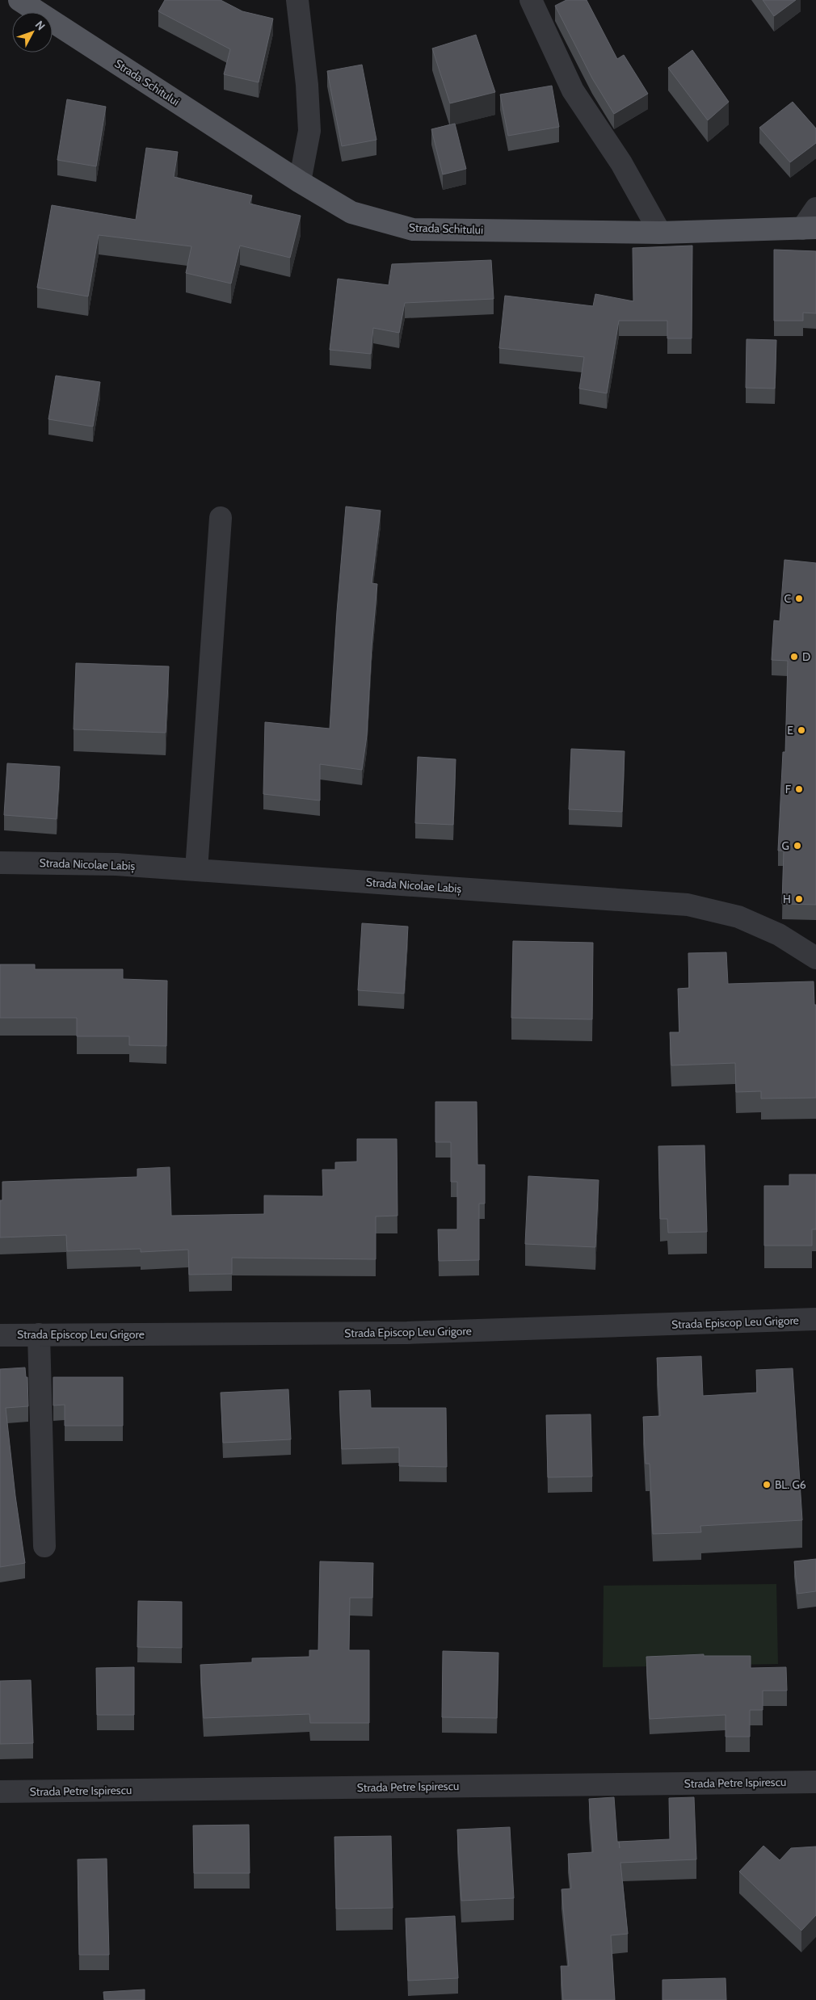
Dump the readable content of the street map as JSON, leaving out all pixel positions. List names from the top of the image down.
{
  "streets": {
    "main road": ["Strada Schitului"],
    "street": ["Strada Nicolae Labiș", "Strada Episcop Leu Grigore", "Strada Petre Ispirescu"]
  },
  "places": [
    "C",
    "D",
    "E",
    "F",
    "G",
    "H",
    "BL. G6"
  ],
  "north": "top right"
}
